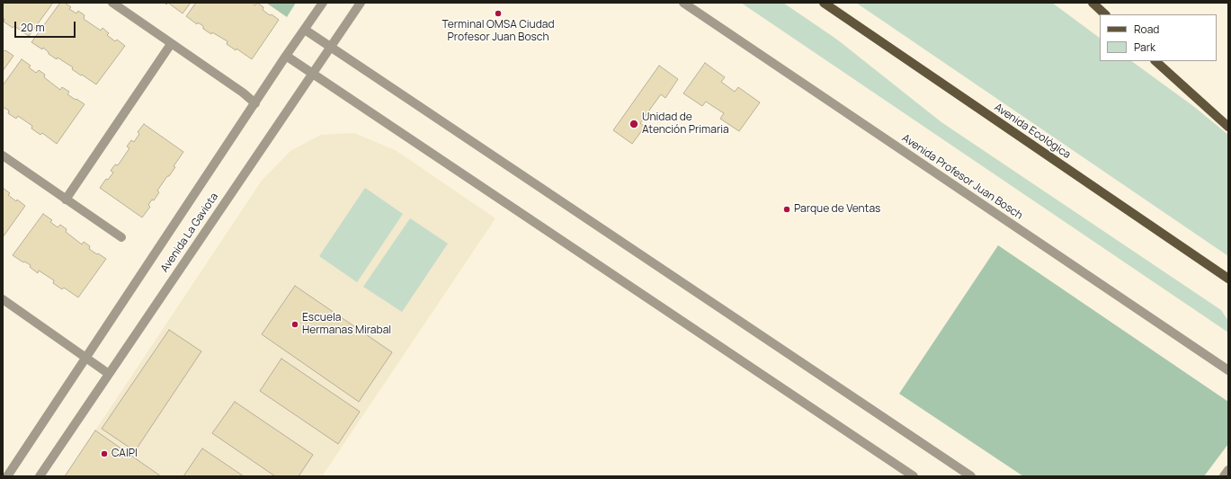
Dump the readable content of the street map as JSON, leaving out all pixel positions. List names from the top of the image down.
{
  "streets": {
    "main road": ["Avenida Ecológica"],
    "street": ["Avenida Profesor Juan Bosch", "Avenida La Gaviota"]
  },
  "places": [
    "Terminal OMSA Ciudad Profesor Juan Bosch",
    "Unidad de Atención Primaria",
    "Parque de Ventas",
    "Escuela Hermanas Mirabal",
    "CAIPI"
  ],
  "legend": ["Road", "Park"],
  "scale_bar": "20 m"
}
